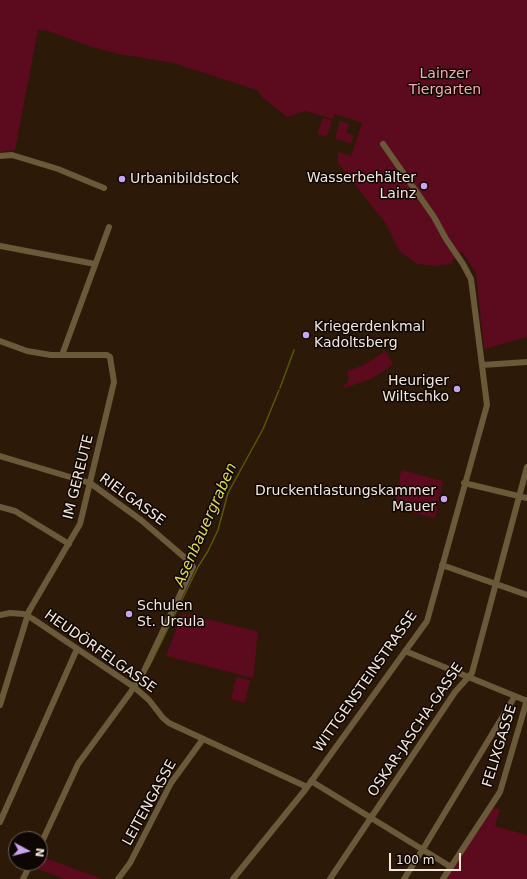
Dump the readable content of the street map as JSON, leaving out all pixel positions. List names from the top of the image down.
{
  "streets": {
    "street": [
      "IM GEREUTE",
      "RIELGASSE",
      "HEUDÖRFELGASSE",
      "WITTGENSTEINSTRASSE",
      "OSKAR-JASCHA-GASSE",
      "FELIXGASSE",
      "LEITENGASSE"
    ]
  },
  "crossings": [
    ["IM GEREUTE", "RIELGASSE"],
    ["IM GEREUTE", "HEUDÖRFELGASSE"],
    ["RIELGASSE", "HEUDÖRFELGASSE"],
    ["HEUDÖRFELGASSE", "WITTGENSTEINSTRASSE"],
    ["HEUDÖRFELGASSE", "OSKAR-JASCHA-GASSE"],
    ["HEUDÖRFELGASSE", "FELIXGASSE"],
    ["HEUDÖRFELGASSE", "LEITENGASSE"]
  ],
  "water": ["Asenbauergraben"],
  "parks": ["Lainzer Tiergarten"],
  "places": [
    "Urbanibildstock",
    "Wasserbehälter Lainz",
    "Kriegerdenkmal Kadoltsberg",
    "Heuriger Wiltschko",
    "Druckentlastungskammer Mauer",
    "Schulen St. Ursula"
  ],
  "scale_bar": "100 m",
  "north": "right"
}
